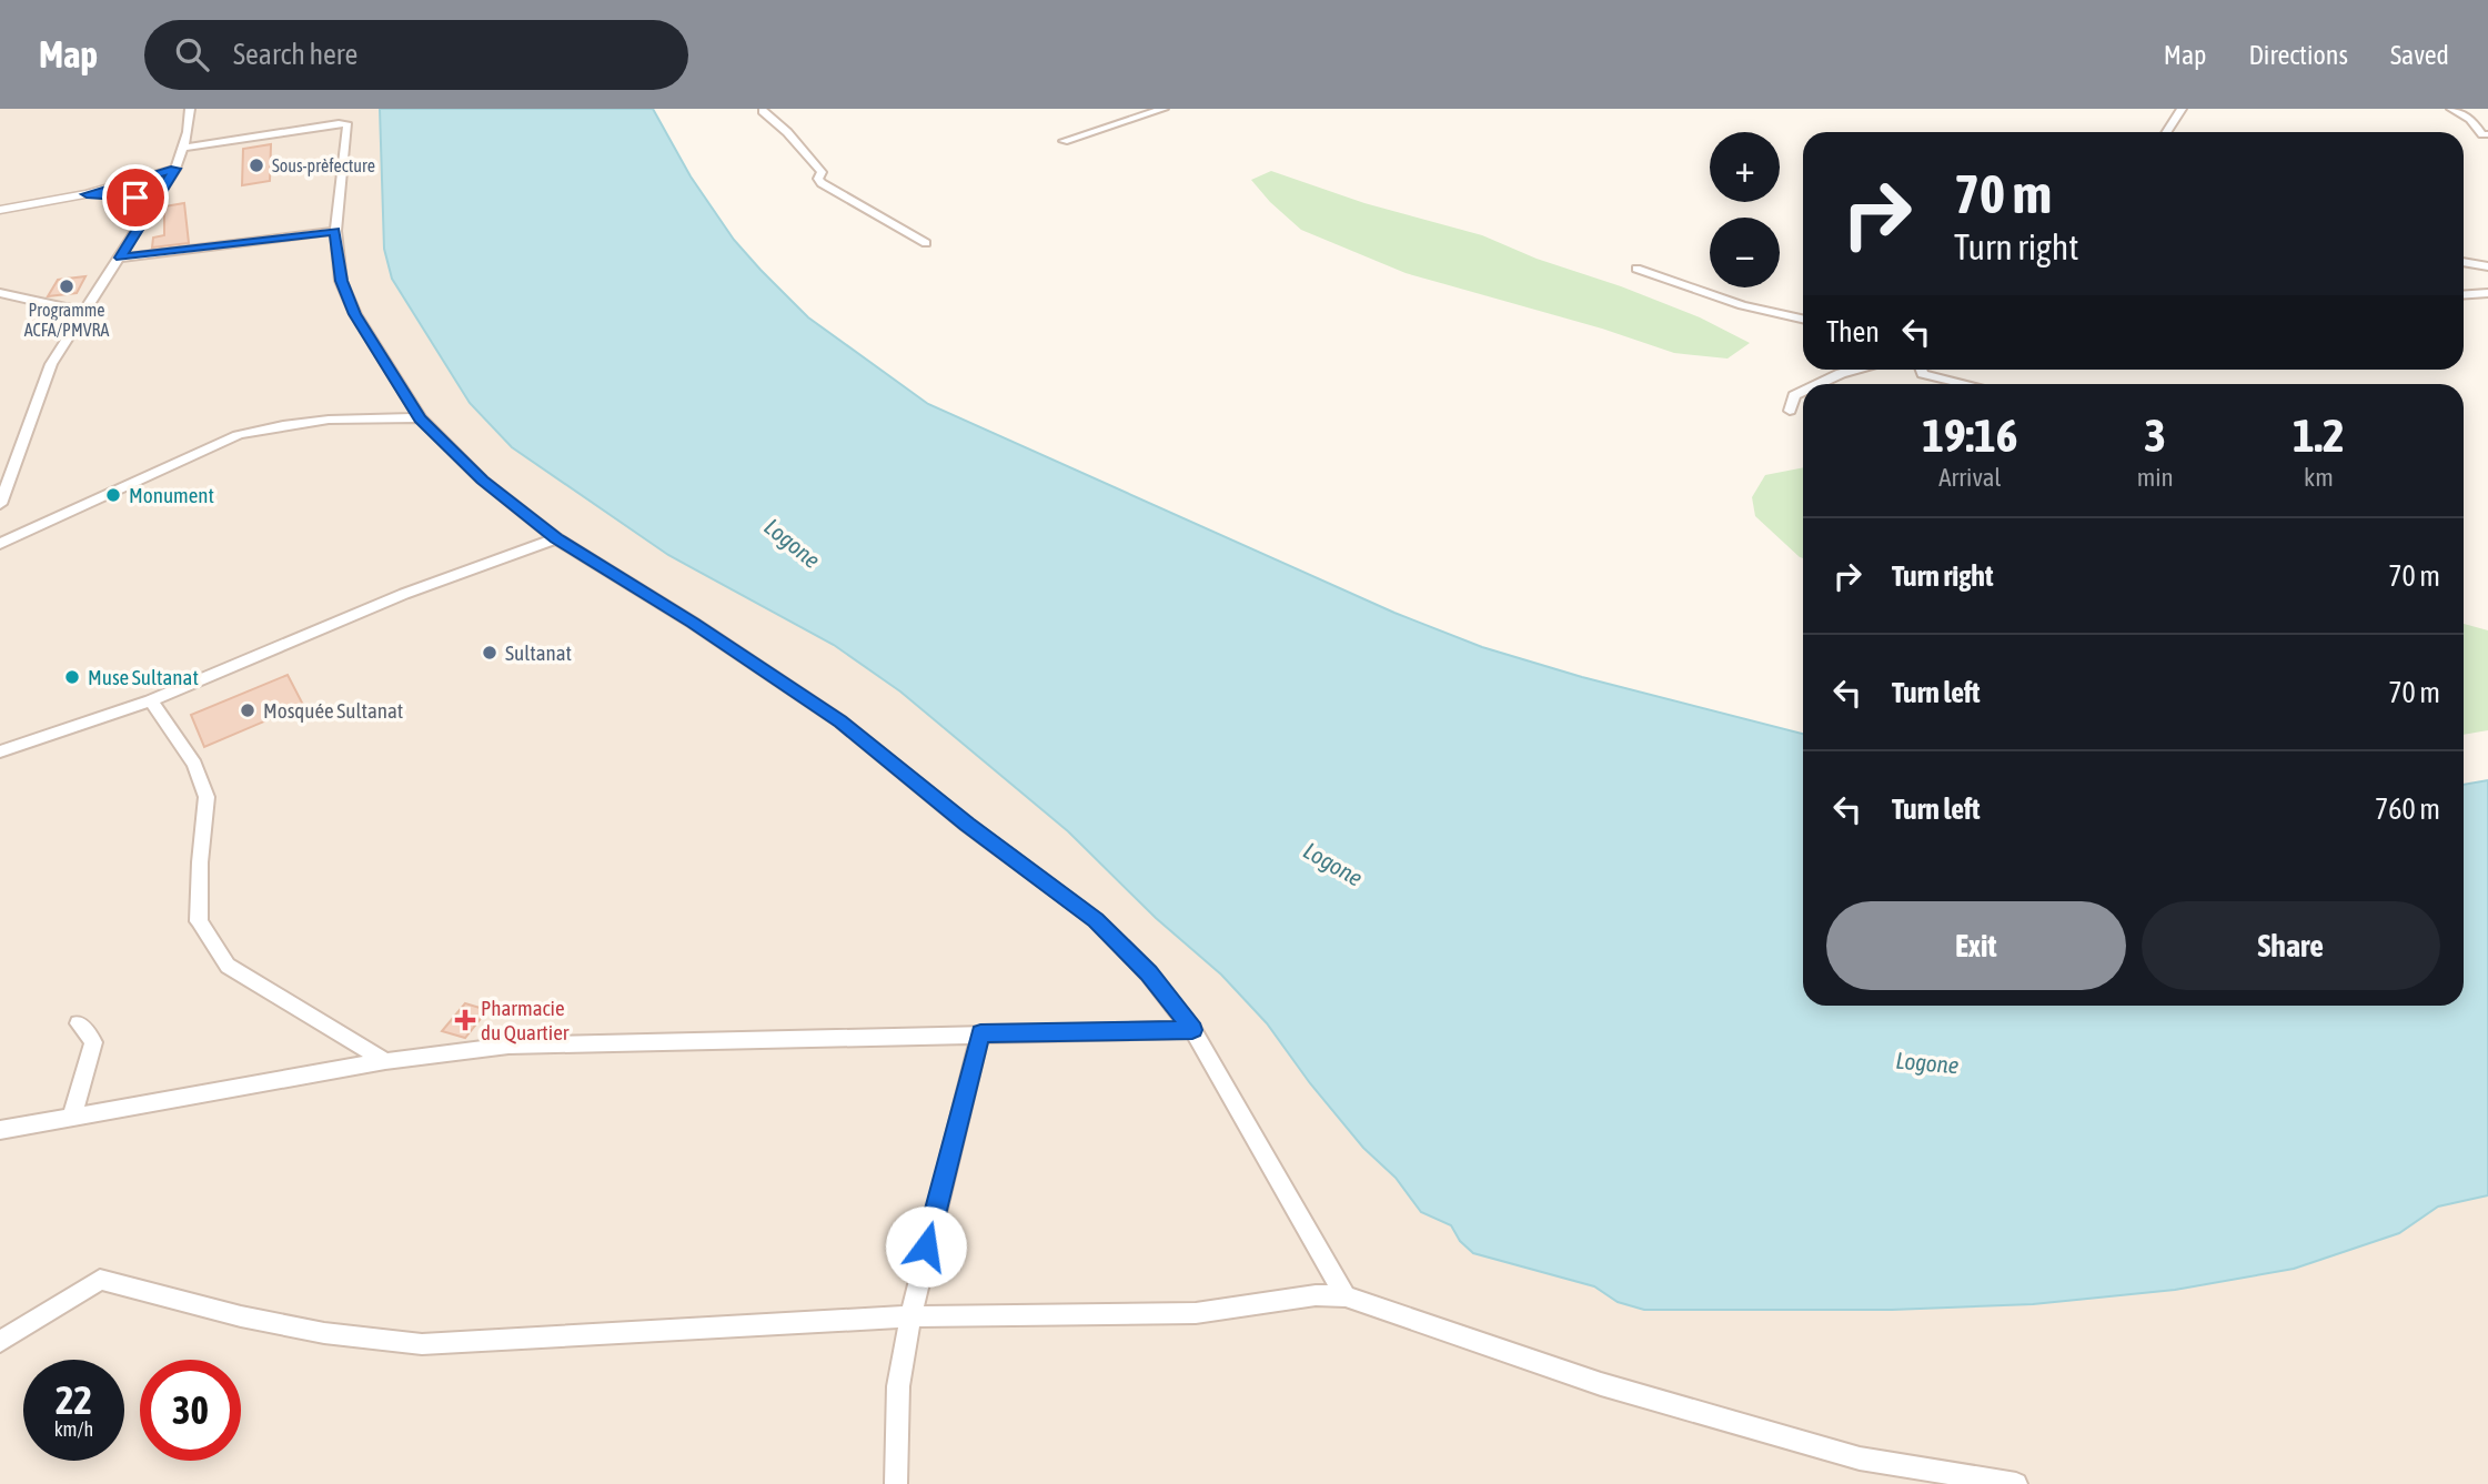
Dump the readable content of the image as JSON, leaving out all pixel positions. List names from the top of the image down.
{
  "water": ["Logone"],
  "places": {
    "other": [
      "Sous-prèfecture",
      "Programme ACFA/PMVRA",
      "Monument",
      "Sultanat",
      "Muse Sultanat",
      "Mosquée Sultanat"
    ],
    "health": ["Pharmacie du Quartier"]
  },
  "page": {
    "header": "Map",
    "search": "Search here",
    "nav": ["Map", "Directions", "Saved"],
    "map_buttons": ["+", "−"],
    "turn": ["70 m", "Turn right"],
    "then": "Then",
    "eta": [
      "19:16",
      "Arrival",
      "3",
      "min",
      "1.2",
      "km"
    ],
    "list": [
      {
        "name": "Turn right",
        "value": "70 m"
      },
      {
        "name": "Turn left",
        "value": "70 m"
      },
      {
        "name": "Turn left",
        "value": "760 m"
      }
    ],
    "buttons": ["Exit", "Share"],
    "speed": "22 km/h",
    "limit": "30"
  }
}
